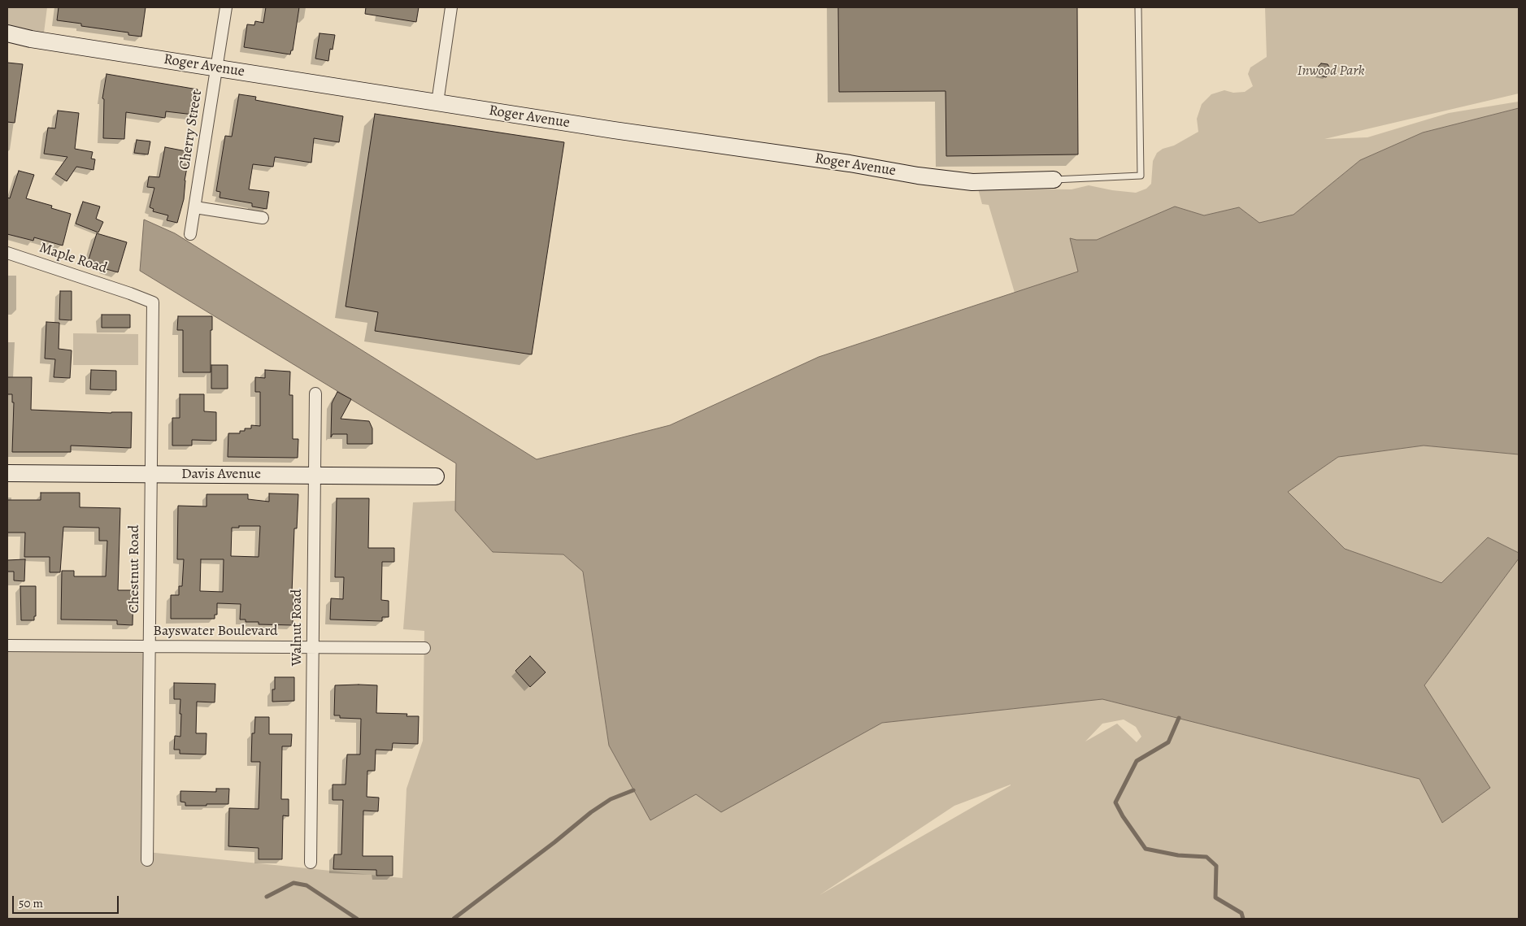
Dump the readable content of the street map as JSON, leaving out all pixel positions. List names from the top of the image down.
{
  "streets": {
    "street": [
      "Roger Avenue",
      "Cherry Street",
      "Maple Road",
      "Davis Avenue",
      "Chestnut Road",
      "Walnut Road",
      "Bayswater Boulevard"
    ]
  },
  "crossings": [
    ["Roger Avenue", "Cherry Street"],
    ["Maple Road", "Chestnut Road"],
    ["Davis Avenue", "Chestnut Road"],
    ["Davis Avenue", "Walnut Road"],
    ["Chestnut Road", "Bayswater Boulevard"],
    ["Walnut Road", "Bayswater Boulevard"]
  ],
  "parks": ["Inwood Park"],
  "scale_bar": "50 m"
}
